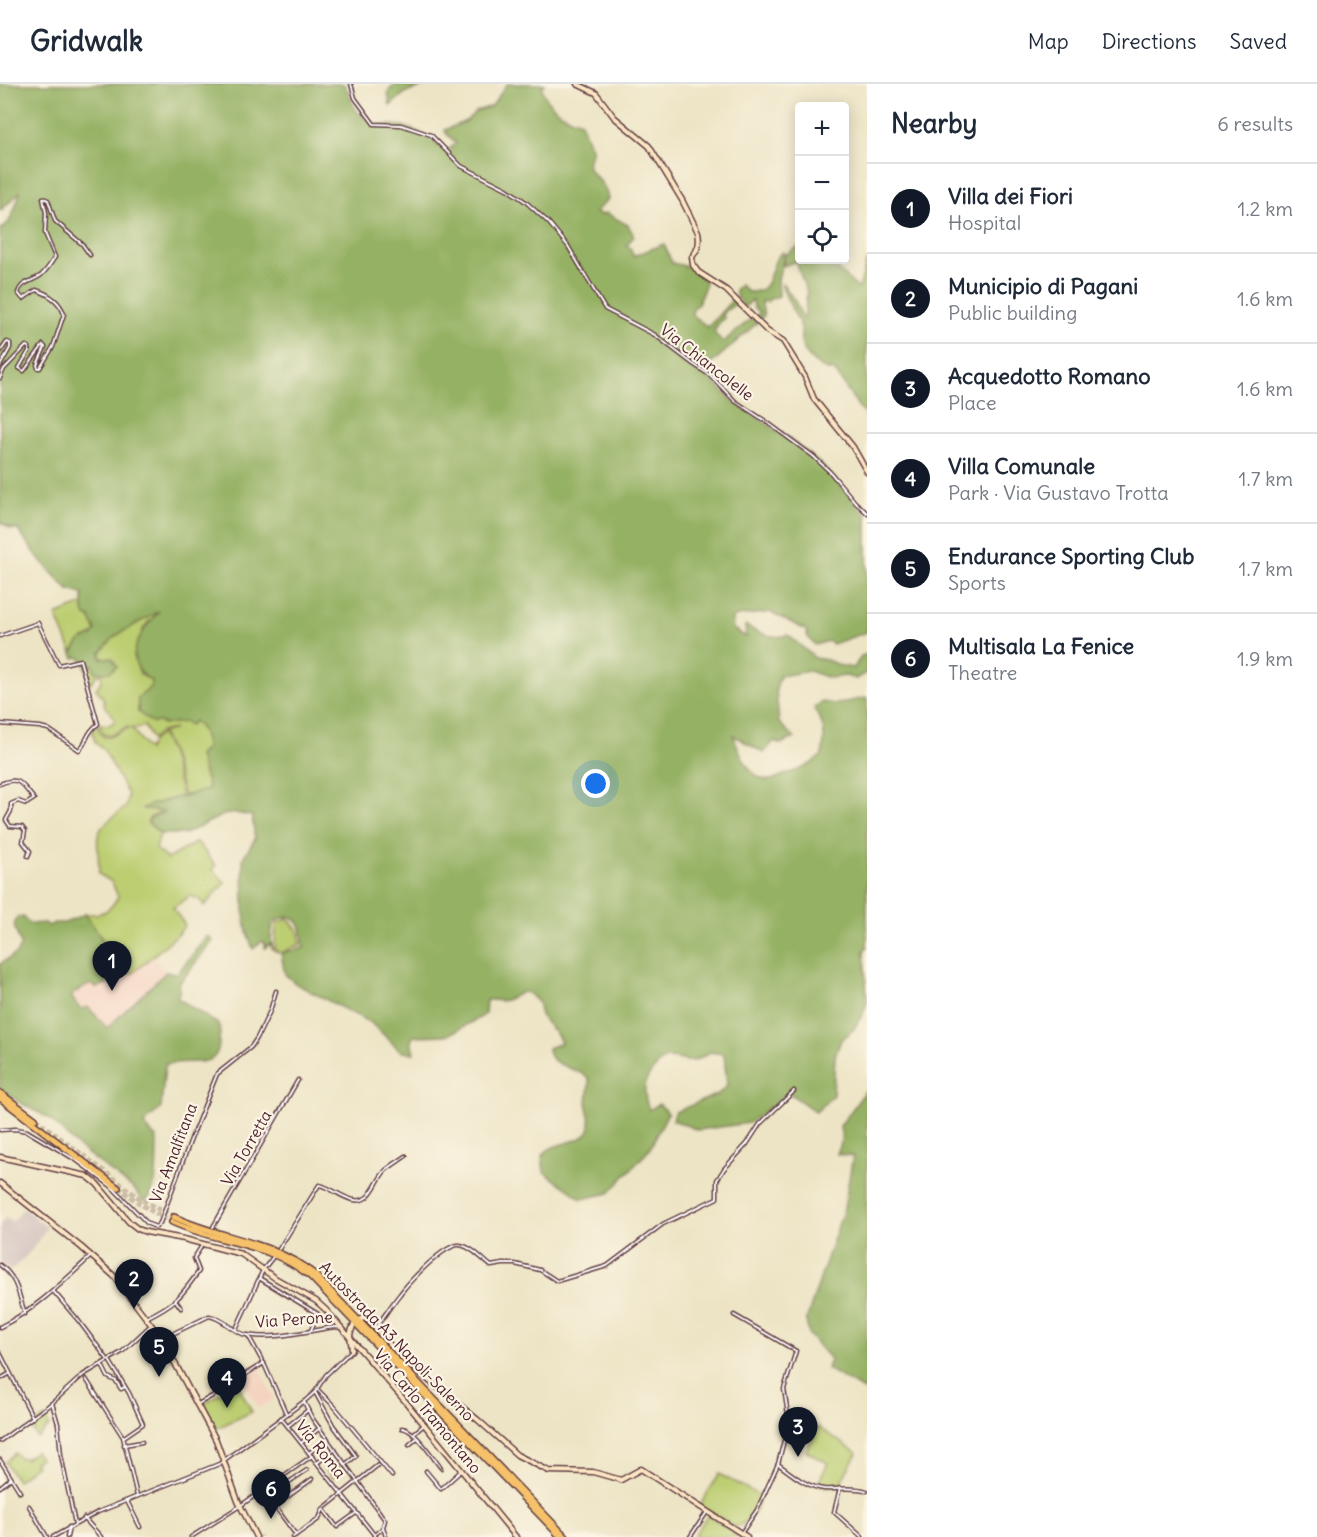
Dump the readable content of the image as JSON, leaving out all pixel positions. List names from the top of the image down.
{
  "streets": {
    "highway": ["Autostrada A3 Napoli-Salerno"],
    "street": [
      "Via Chiancolelle",
      "Via Torretta",
      "Via Amalfitana",
      "Via Perone",
      "Via Carlo Tramontano",
      "Via Roma"
    ]
  },
  "crossings": [
    ["Via Perone", "Via Carlo Tramontano"]
  ],
  "page": {
    "header": "Gridwalk",
    "nav": ["Map", "Directions", "Saved"],
    "heading": ["Nearby", "6 results"],
    "map_buttons": ["+", "−"],
    "list": [
      {
        "mark": "1",
        "name": "Villa dei Fiori",
        "note": "Hospital",
        "value": "1.2 km"
      },
      {
        "mark": "2",
        "name": "Municipio di Pagani",
        "note": "Public building",
        "value": "1.6 km"
      },
      {
        "mark": "3",
        "name": "Acquedotto Romano",
        "note": "Place",
        "value": "1.6 km"
      },
      {
        "mark": "4",
        "name": "Villa Comunale",
        "note": "Park · Via Gustavo Trotta",
        "value": "1.7 km"
      },
      {
        "mark": "5",
        "name": "Endurance Sporting Club",
        "note": "Sports",
        "value": "1.7 km"
      },
      {
        "mark": "6",
        "name": "Multisala La Fenice",
        "note": "Theatre",
        "value": "1.9 km"
      }
    ],
    "pins": [
      "1",
      "2",
      "5",
      "4",
      "3",
      "6"
    ]
  }
}
